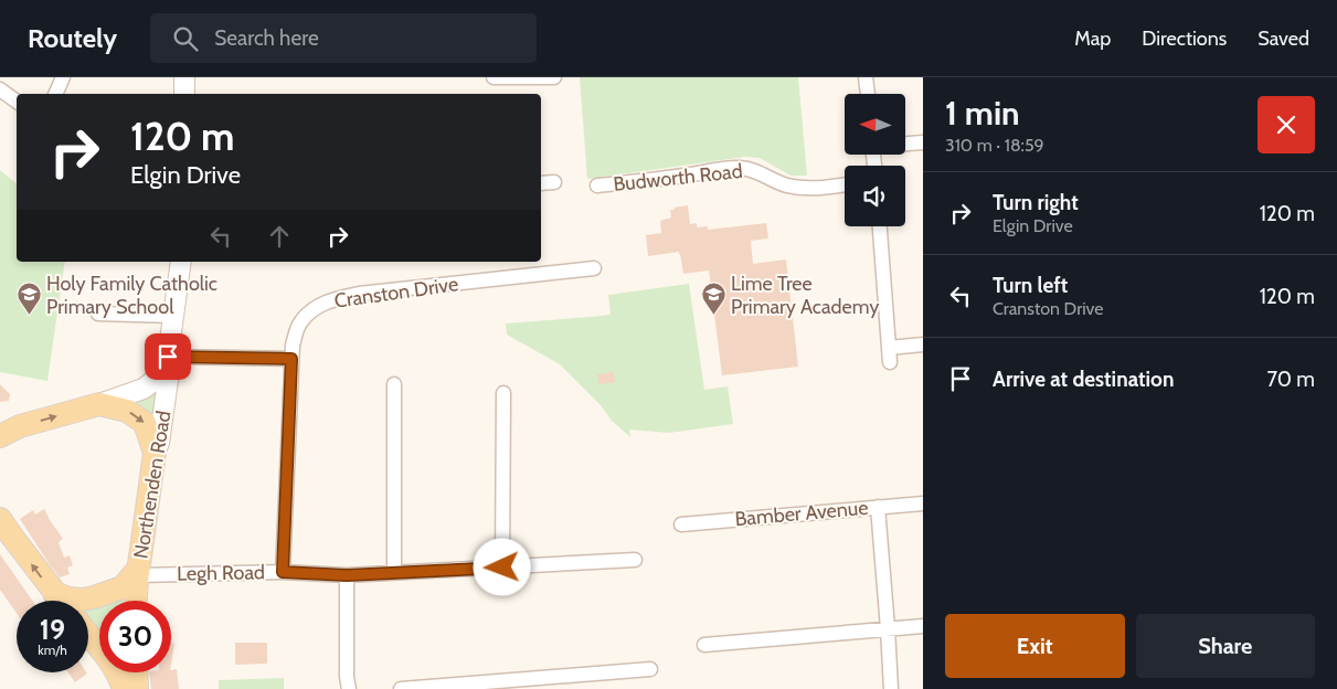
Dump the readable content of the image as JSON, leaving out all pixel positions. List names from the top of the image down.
{
  "streets": {
    "main road": ["Northenden Road"],
    "street": [
      "Budworth Road",
      "Cranston Drive",
      "Bamber Avenue",
      "Legh Road"
    ]
  },
  "crossings": [
    ["Cranston Drive", "Legh Road"],
    ["Northenden Road", "Legh Road"]
  ],
  "places": {
    "school or university": ["Holy Family Catholic Primary School", "Lime Tree Primary Academy"]
  },
  "north": "left",
  "page": {
    "header": "Routely",
    "search": "Search here",
    "nav": ["Map", "Directions", "Saved"],
    "heading": ["1 min", "310 m · 18:59"],
    "turn": ["120 m", "Elgin Drive"],
    "list": [
      {
        "name": "Turn right",
        "note": "Elgin Drive",
        "value": "120 m"
      },
      {
        "name": "Turn left",
        "note": "Cranston Drive",
        "value": "120 m"
      },
      {
        "name": "Arrive at destination",
        "value": "70 m"
      }
    ],
    "speed": "19 km/h",
    "limit": "30",
    "buttons": ["Exit", "Share"]
  }
}
